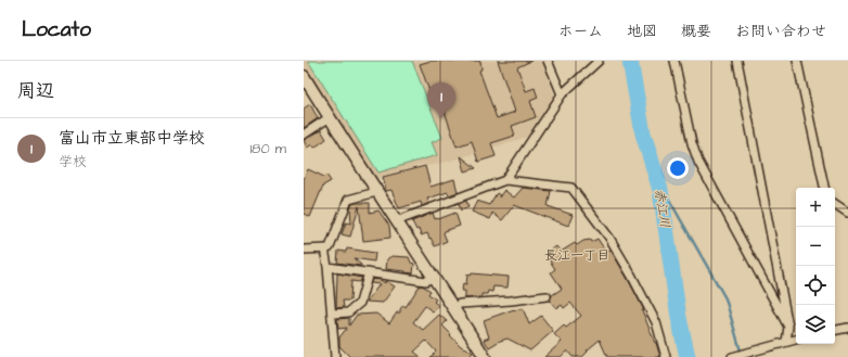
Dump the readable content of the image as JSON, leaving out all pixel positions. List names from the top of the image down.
{
  "districts": ["長江一丁目"],
  "water": ["赤江川"],
  "page": {
    "header": "Locato",
    "nav": [
      "ホーム",
      "地図",
      "概要",
      "お問い合わせ"
    ],
    "heading": "周辺",
    "pins": "1",
    "list": [
      {
        "mark": "1",
        "name": "富山市立東部中学校",
        "note": "学校",
        "value": "180 m"
      }
    ],
    "map_buttons": ["+", "−"]
  }
}
